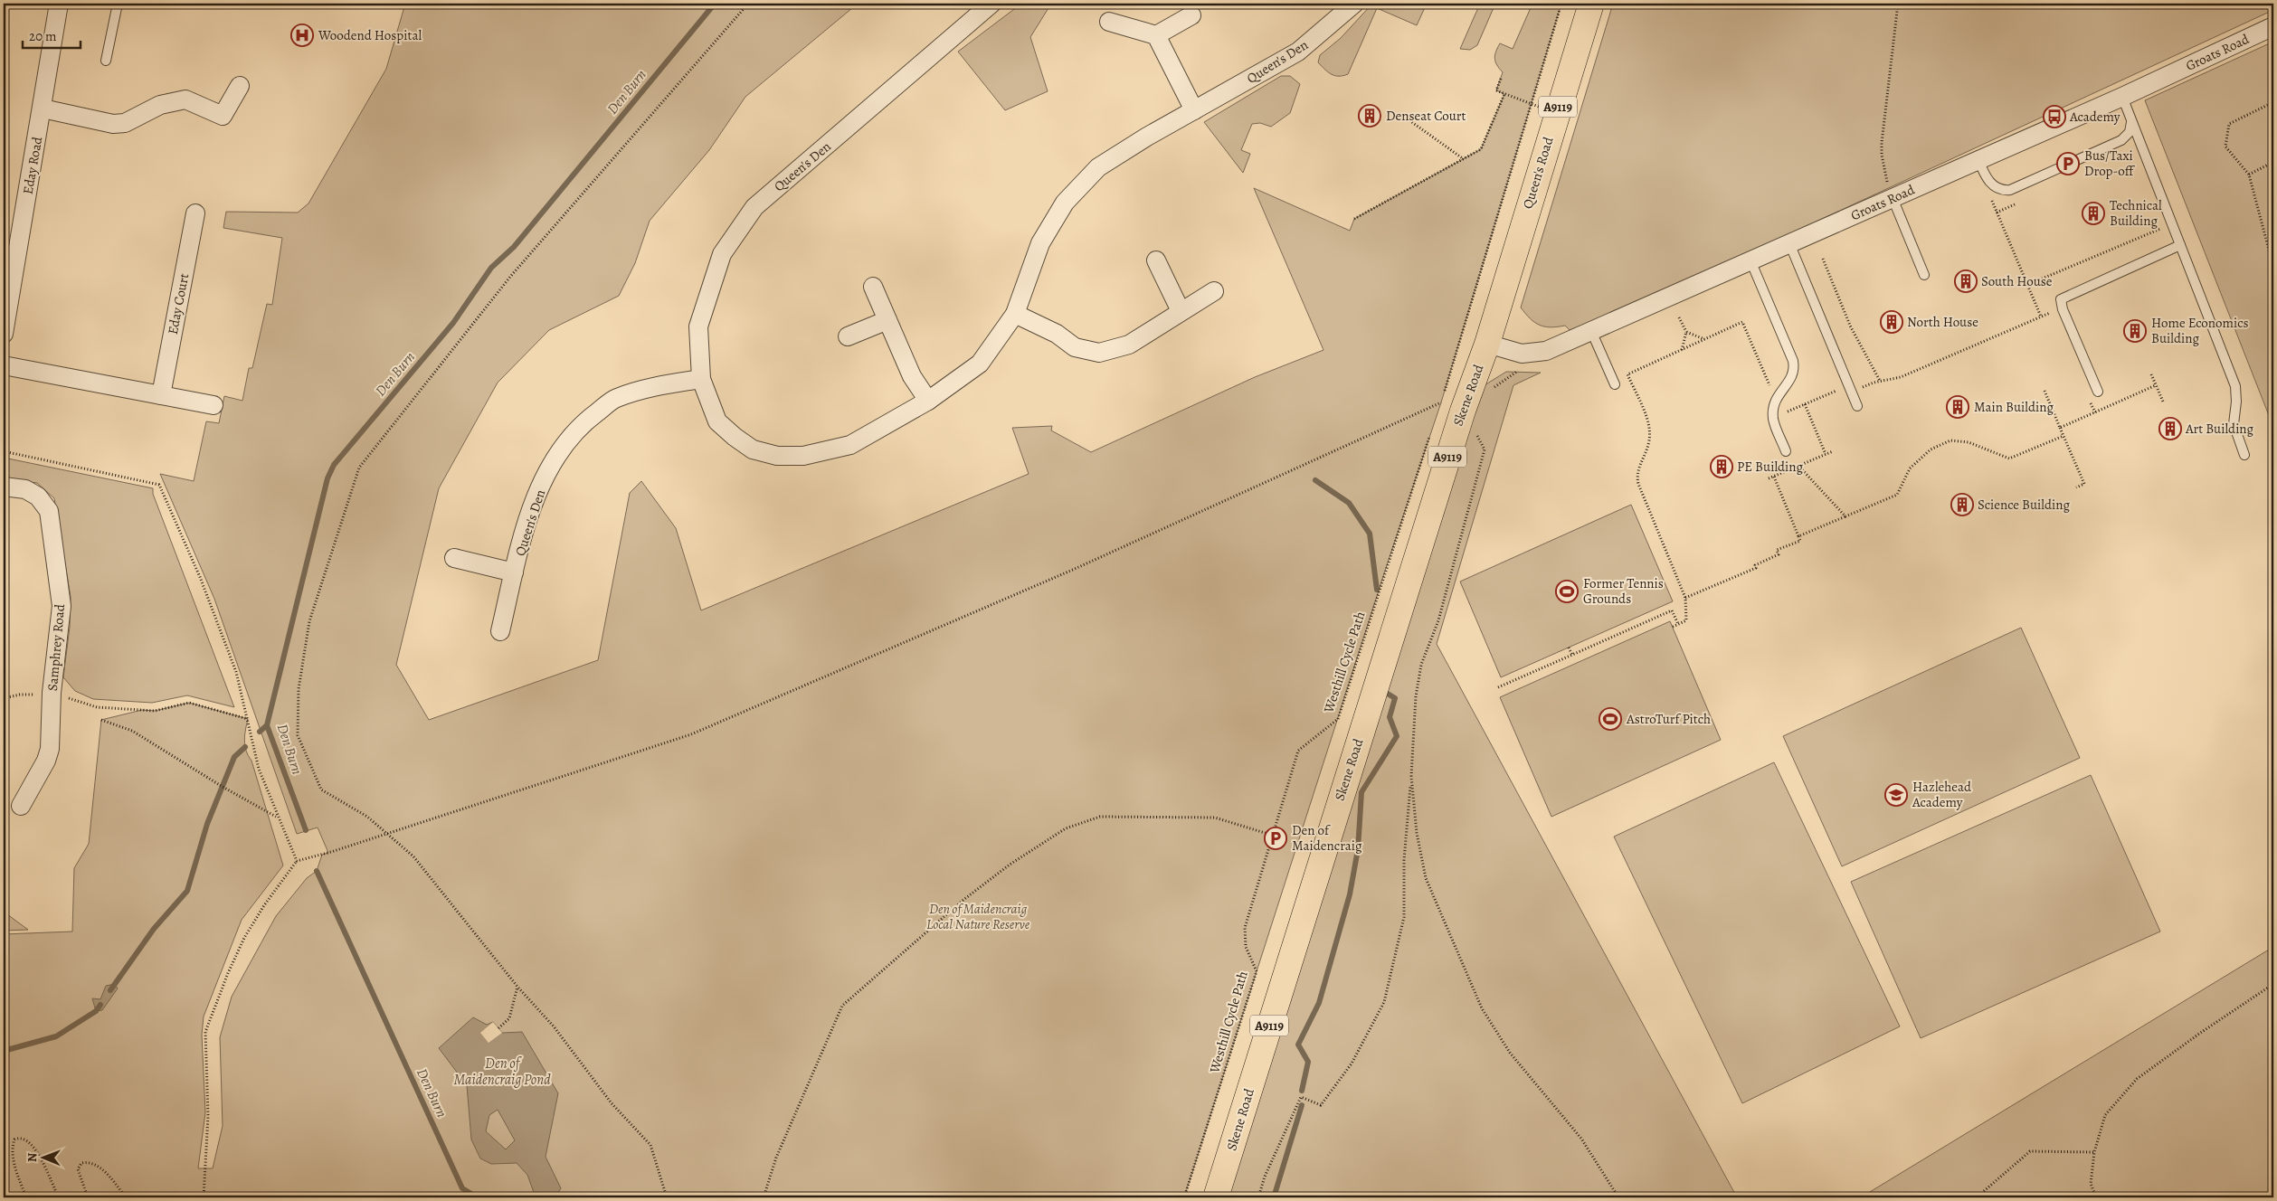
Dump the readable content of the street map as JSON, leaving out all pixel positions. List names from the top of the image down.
{
  "streets": {
    "main road": ["A9119", "Queen's Road", "Skene Road"],
    "street": [
      "Groats Road",
      "Queen's Den",
      "Eday Road",
      "Eday Court",
      "Samphrey Road"
    ],
    "path": ["Westhill Cycle Path"]
  },
  "crossings": [
    ["Groats Road", "Queen's Road"],
    ["Groats Road", "Skene Road"],
    ["Queen's Road", "Skene Road"]
  ],
  "water": ["Den Burn", "Den of Maidencraig Pond"],
  "parks": ["Den of Maidencraig Local Nature Reserve"],
  "places": {
    "hospital": ["Woodend Hospital"],
    "building": [
      "Denseat Court",
      "Technical Building",
      "South House",
      "North House",
      "Home Economics Building",
      "Main Building",
      "Art Building",
      "PE Building",
      "Science Building"
    ],
    "bus stop": ["Academy"],
    "parking": ["Bus/Taxi Drop-off", "Den of Maidencraig"],
    "sports": ["Former Tennis Grounds", "AstroTurf Pitch"],
    "school or university": ["Hazlehead Academy"]
  },
  "scale_bar": "20 m",
  "north": "left"
}
